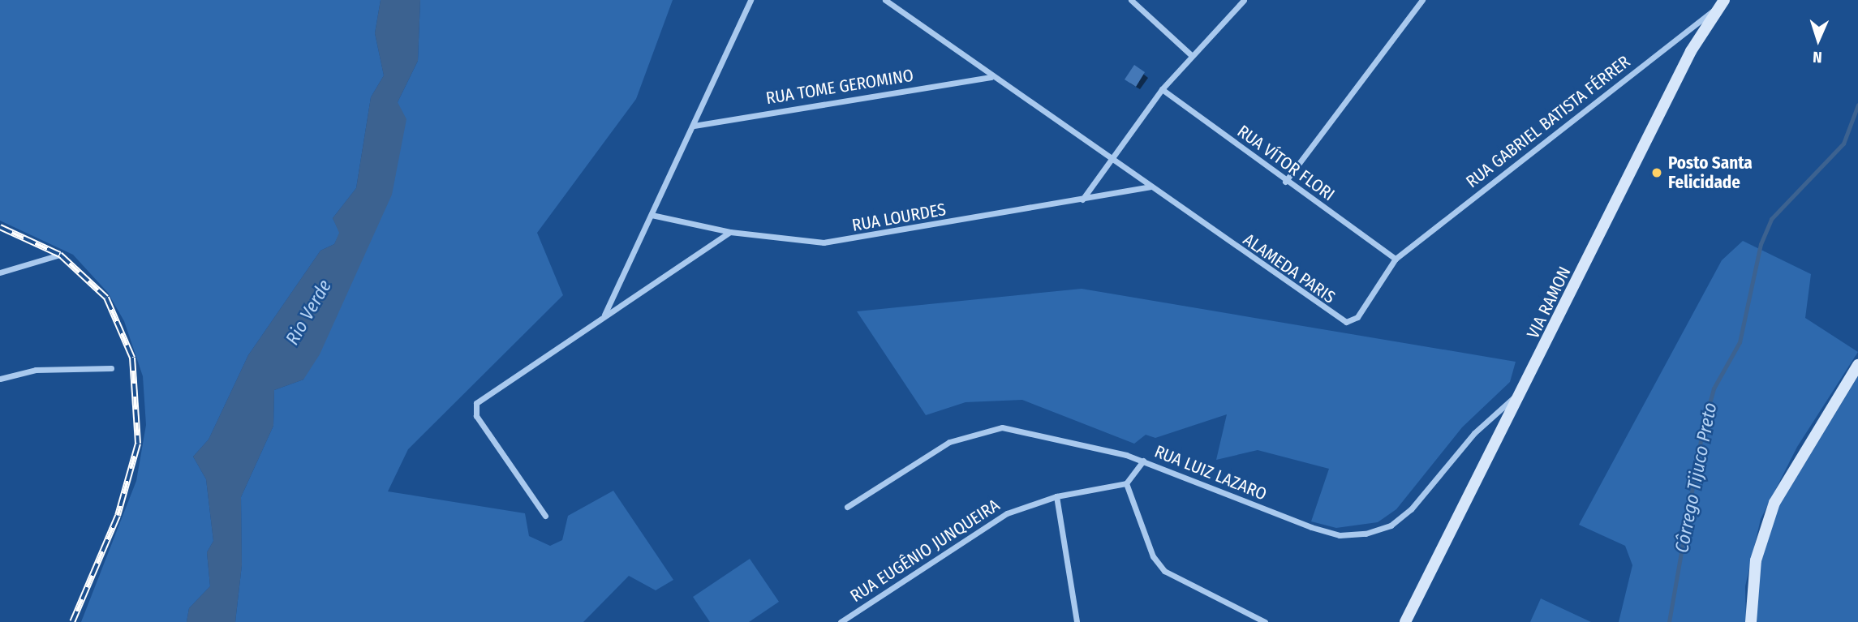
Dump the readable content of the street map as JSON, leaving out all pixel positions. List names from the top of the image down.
{
  "streets": {
    "main road": ["VIA RAMON"],
    "street": [
      "RUA TOME GEROMINO",
      "RUA GABRIEL BATISTA FÉRRER",
      "RUA VÍTOR FLORI",
      "RUA LOURDES",
      "ALAMEDA PARIS",
      "RUA LUIZ LAZARO",
      "RUA EUGÊNIO JUNQUEIRA"
    ]
  },
  "crossings": [
    ["RUA TOME GEROMINO", "ALAMEDA PARIS"],
    ["RUA GABRIEL BATISTA FÉRRER", "RUA VÍTOR FLORI"],
    ["RUA GABRIEL BATISTA FÉRRER", "ALAMEDA PARIS"],
    ["RUA GABRIEL BATISTA FÉRRER", "VIA RAMON"],
    ["RUA VÍTOR FLORI", "ALAMEDA PARIS"],
    ["RUA LOURDES", "ALAMEDA PARIS"],
    ["VIA RAMON", "RUA LUIZ LAZARO"]
  ],
  "water": ["Rio Verde", "Côrrego Tijuco Preto"],
  "places": ["Posto Santa Felicidade"],
  "north": "bottom"
}
